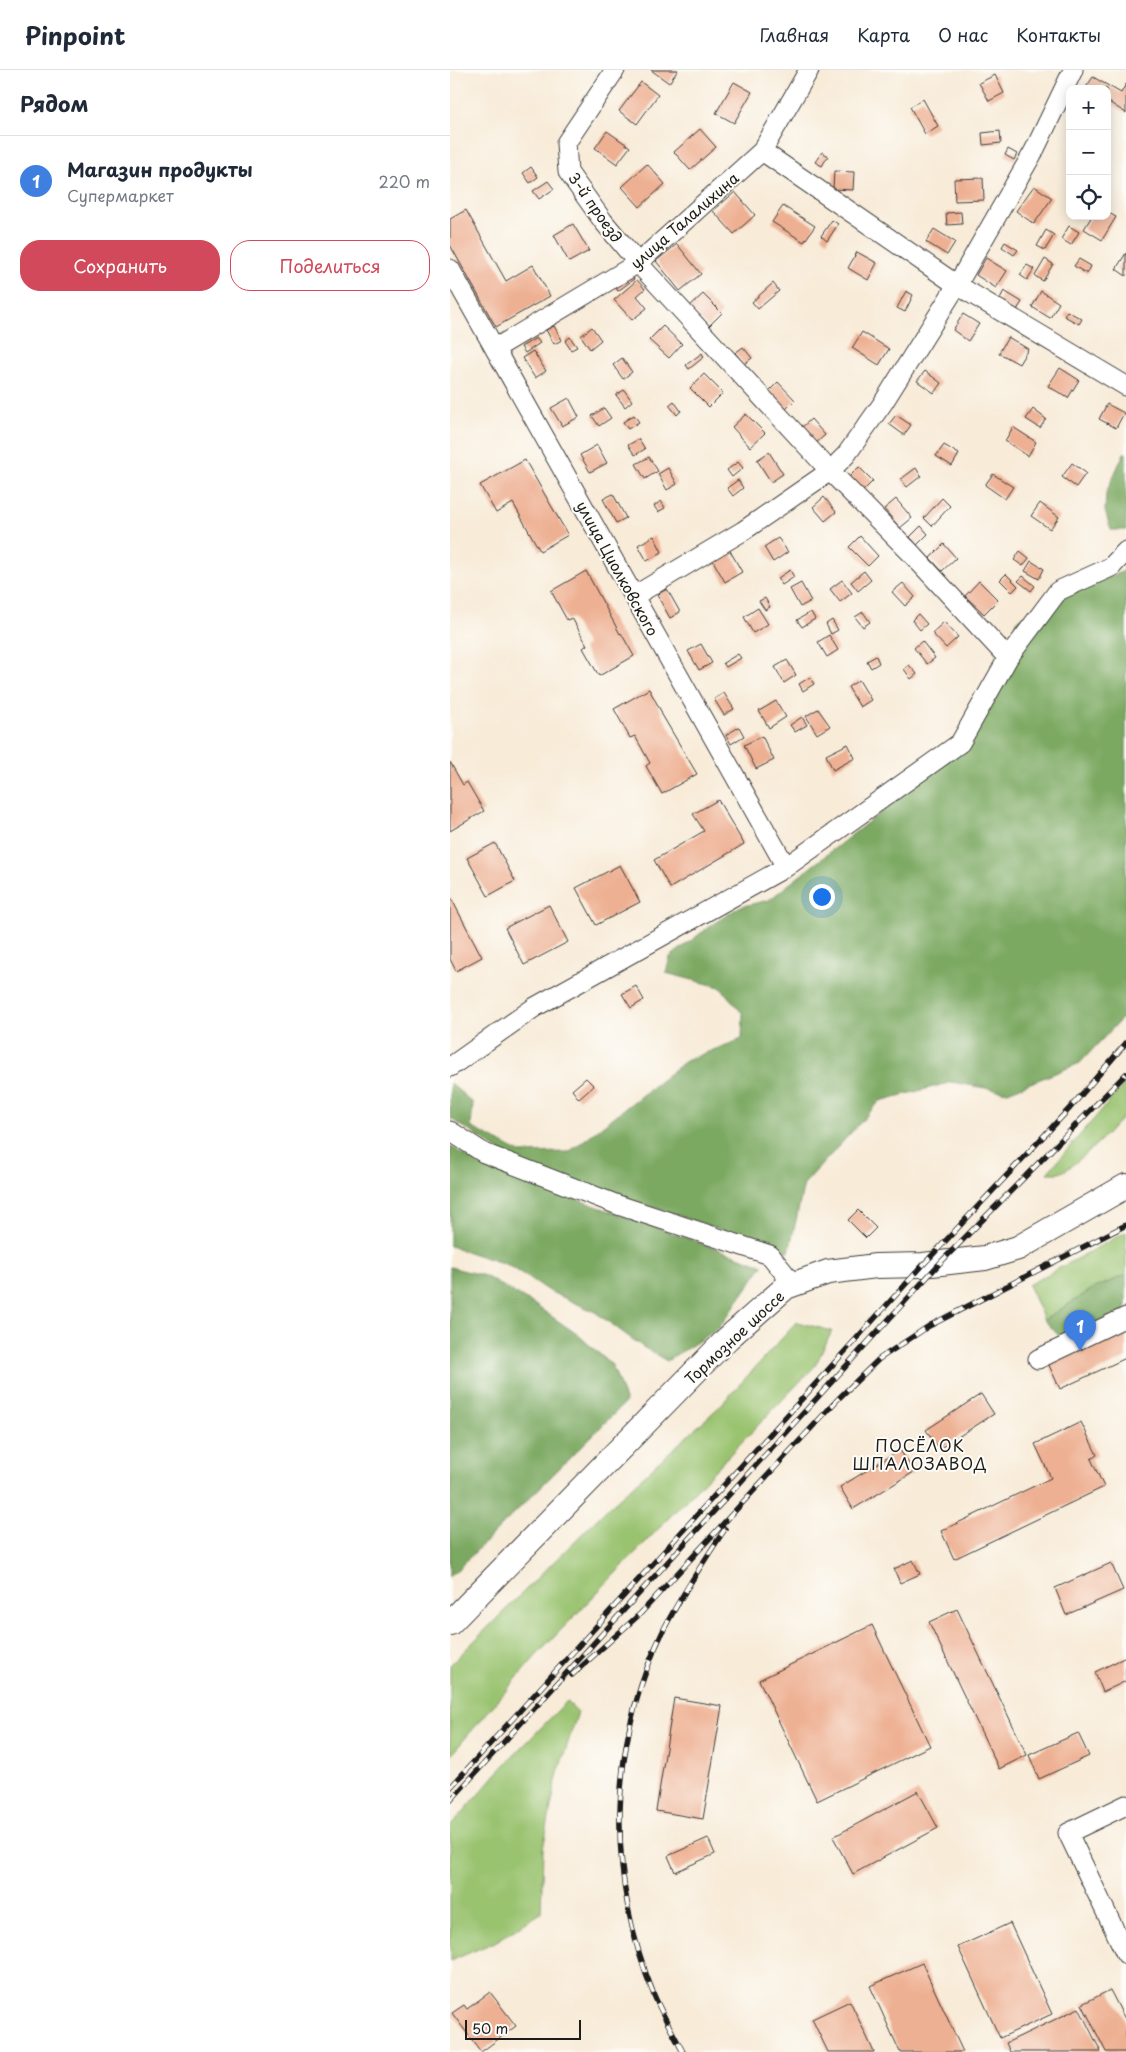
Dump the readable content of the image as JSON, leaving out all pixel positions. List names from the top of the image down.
{
  "streets": {
    "street": [
      "3-й проезд",
      "улица Талалихина",
      "улица Циолковского",
      "Тормозное шоссе"
    ]
  },
  "crossings": [
    ["3-й проезд", "улица Талалихина"],
    ["улица Талалихина", "улица Циолковского"]
  ],
  "districts": ["ПОСЁЛОК ШПАЛОЗАВОД"],
  "scale_bar": "50 m",
  "page": {
    "header": "Pinpoint",
    "nav": [
      "Главная",
      "Карта",
      "О нас",
      "Контакты"
    ],
    "heading": "Рядом",
    "map_buttons": ["+", "−"],
    "list": [
      {
        "mark": "1",
        "name": "Магазин продукты",
        "note": "Супермаркет",
        "value": "220 m"
      }
    ],
    "buttons": ["Сохранить", "Поделиться"],
    "pins": "1",
    "scale": "50 m"
  }
}
